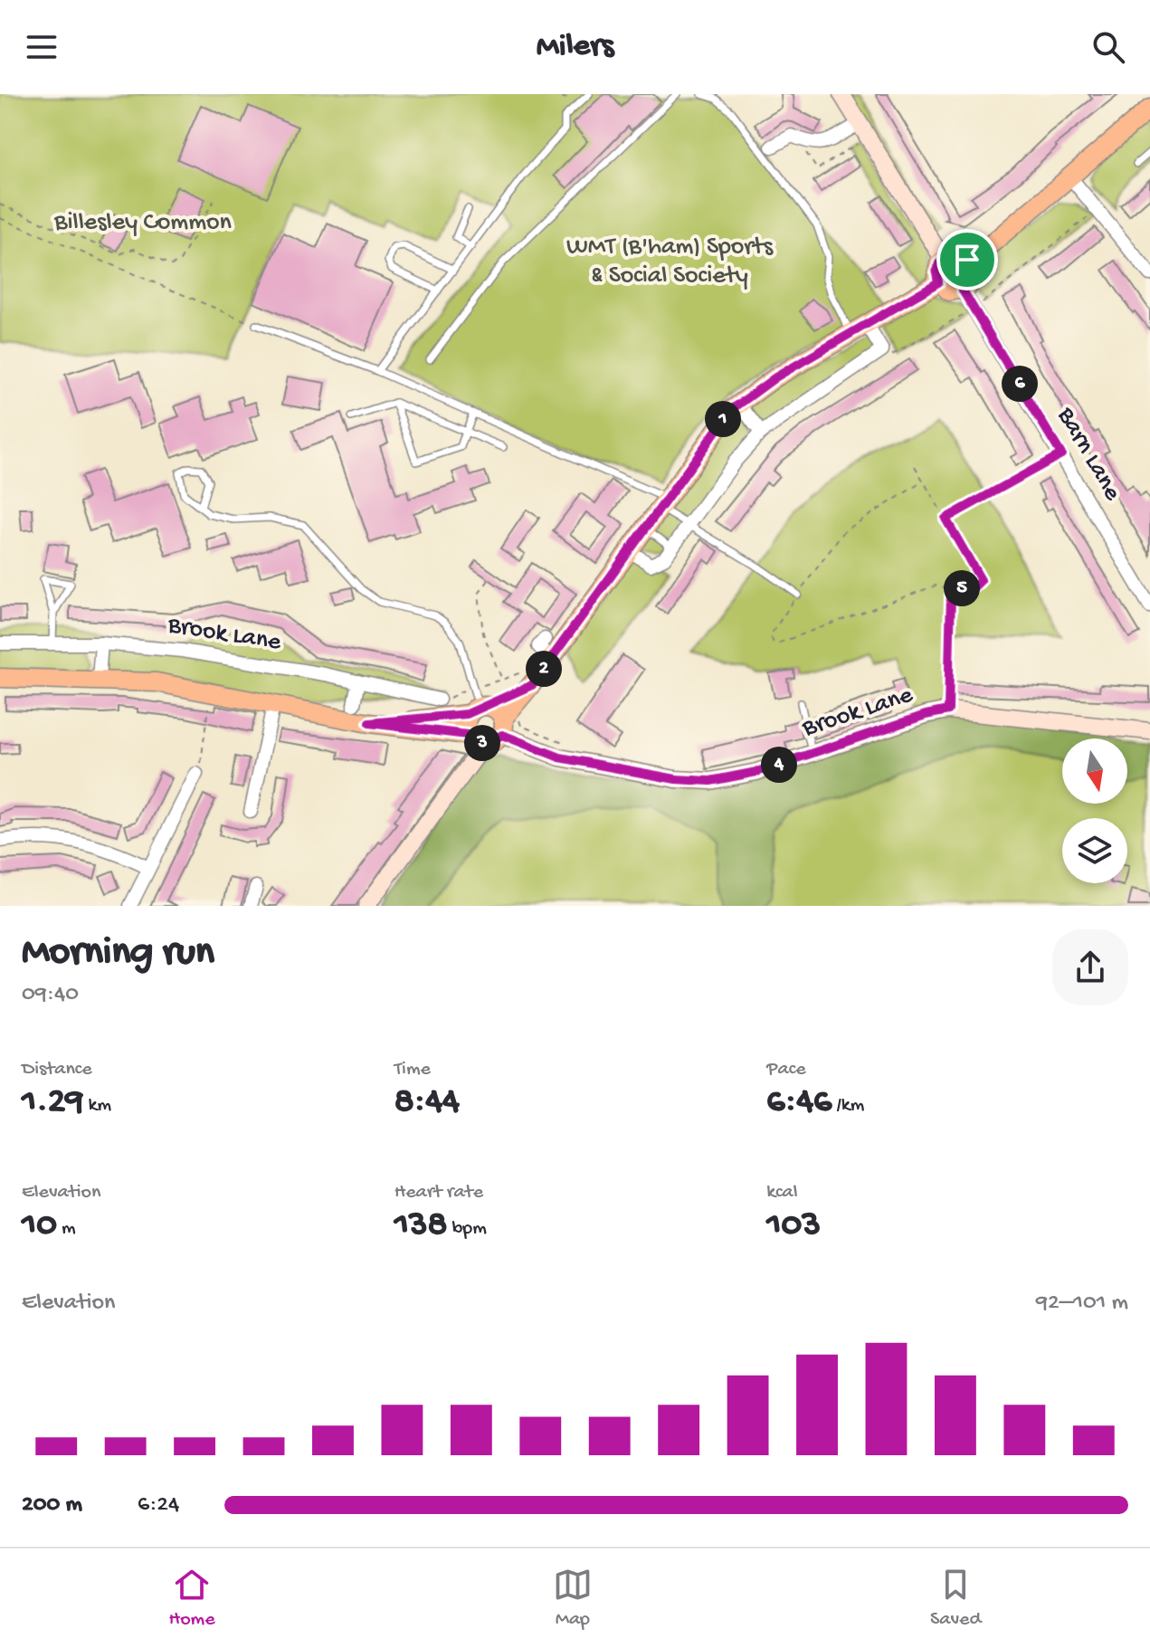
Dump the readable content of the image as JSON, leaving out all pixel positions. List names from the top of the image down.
{
  "streets": {
    "main road": ["Brook Lane"],
    "street": ["Barn Lane"]
  },
  "parks": ["Billesley Common", "WMT (B'ham) Sports & Social Society"],
  "north": "bottom",
  "page": {
    "header": "Milers",
    "pins": [
      "6",
      "1",
      "5",
      "2",
      "3",
      "4"
    ],
    "heading": ["Morning run", "09:40"],
    "stats": [
      ["Distance", "1.29 km"],
      ["Time", "8:44"],
      ["Pace", "6:46 /km"],
      ["Elevation", "10 m"],
      ["Heart rate", "138 bpm"],
      ["kcal", "103"]
    ],
    "chart": ["Elevation", "92–101 m"],
    "list": [
      {
        "name": "200 m",
        "note": "6:24"
      }
    ],
    "tabs": ["Home", "Map", "Saved"]
  }
}
